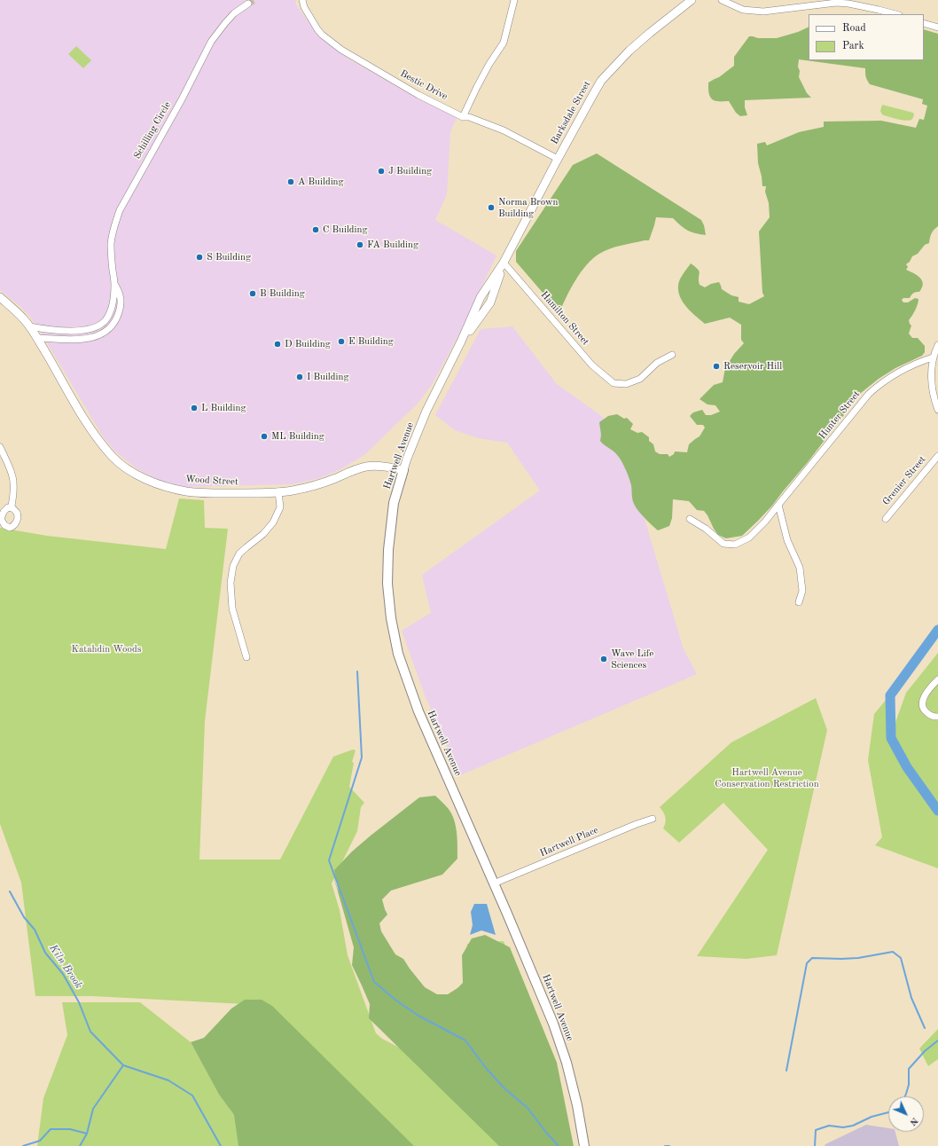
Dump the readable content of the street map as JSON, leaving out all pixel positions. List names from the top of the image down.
{
  "streets": {
    "main road": ["Hartwell Avenue"],
    "street": [
      "Bestic Drive",
      "Barksdale Street",
      "Schilling Circle",
      "Hamilton Street",
      "Hunter Street",
      "Wood Street",
      "Grenier Street",
      "Hartwell Place"
    ]
  },
  "crossings": [
    ["Bestic Drive", "Barksdale Street"],
    ["Barksdale Street", "Hamilton Street"],
    ["Barksdale Street", "Hartwell Avenue"],
    ["Schilling Circle", "Wood Street"],
    ["Hartwell Avenue", "Wood Street"],
    ["Hartwell Avenue", "Hartwell Place"]
  ],
  "water": ["Kiln Brook"],
  "parks": ["Katahdin Woods", "Hartwell Avenue Conservation Restriction"],
  "places": [
    "J Building",
    "A Building",
    "Norma Brown Building",
    "C Building",
    "FA Building",
    "S Building",
    "B Building",
    "E Building",
    "D Building",
    "Reservoir Hill",
    "I Building",
    "L Building",
    "ML Building",
    "Wave Life Sciences"
  ],
  "legend": ["Road", "Park"],
  "north": "bottom right"
}
